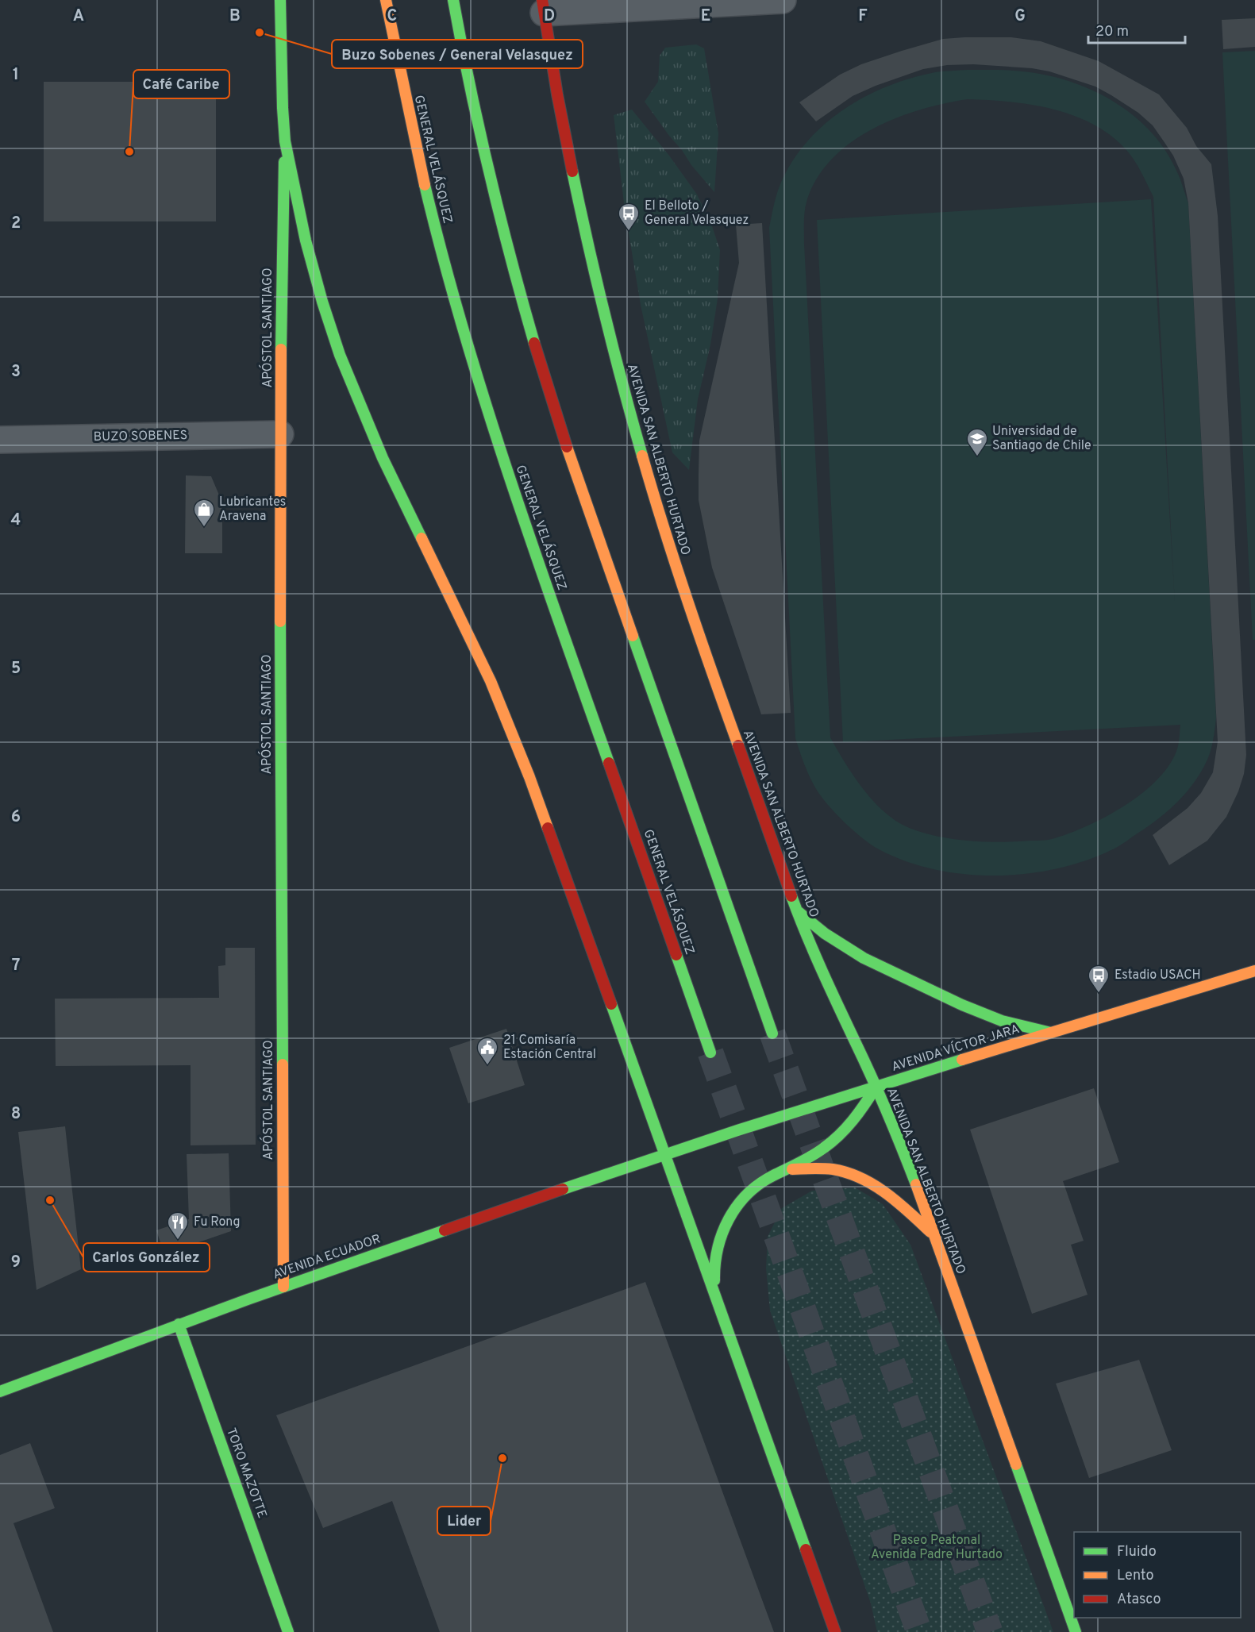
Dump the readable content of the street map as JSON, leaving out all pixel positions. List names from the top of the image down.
{
  "streets": {
    "main road": [
      "GENERAL VELÁSQUEZ",
      "APÓSTOL SANTIAGO",
      "AVENIDA SAN ALBERTO HURTADO",
      "AVENIDA VÍCTOR JARA",
      "AVENIDA ECUADOR",
      "TORO MAZOTTE"
    ],
    "street": ["BUZO SOBENES"]
  },
  "crossings": [
    ["APÓSTOL SANTIAGO", "BUZO SOBENES"],
    ["APÓSTOL SANTIAGO", "AVENIDA ECUADOR"],
    ["AVENIDA SAN ALBERTO HURTADO", "AVENIDA VÍCTOR JARA"],
    ["AVENIDA VÍCTOR JARA", "AVENIDA ECUADOR"],
    ["AVENIDA ECUADOR", "TORO MAZOTTE"]
  ],
  "parks": ["Paseo Peatonal Avenida Padre Hurtado"],
  "places": {
    "other": [
      "Buzo Sobenes / General Velasquez",
      "Café Caribe",
      "Carlos González",
      "Lider"
    ],
    "bus stop": ["El Belloto / General Velasquez", "Estadio USACH"],
    "school or university": ["Universidad de Santiago de Chile"],
    "shop": ["Lubricantes Aravena"],
    "public building": ["21 Comisaría Estación Central"],
    "restaurant": ["Fu Rong"]
  },
  "legend": ["Fluido", "Lento", "Atasco"],
  "scale_bar": "20 m",
  "grid": {
    "columns": [
      "A",
      "B",
      "C",
      "D",
      "E",
      "F",
      "G"
    ],
    "rows": [
      "1",
      "2",
      "3",
      "4",
      "5",
      "6",
      "7",
      "8",
      "9"
    ]
  }
}
